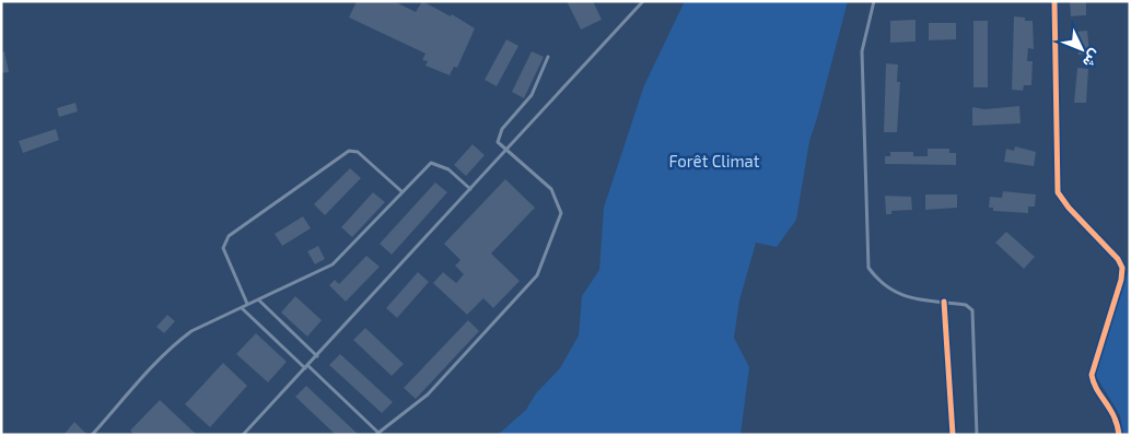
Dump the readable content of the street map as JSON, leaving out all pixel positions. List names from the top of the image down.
{
  "parks": ["Forêt Climat"],
  "north": "bottom right"
}
